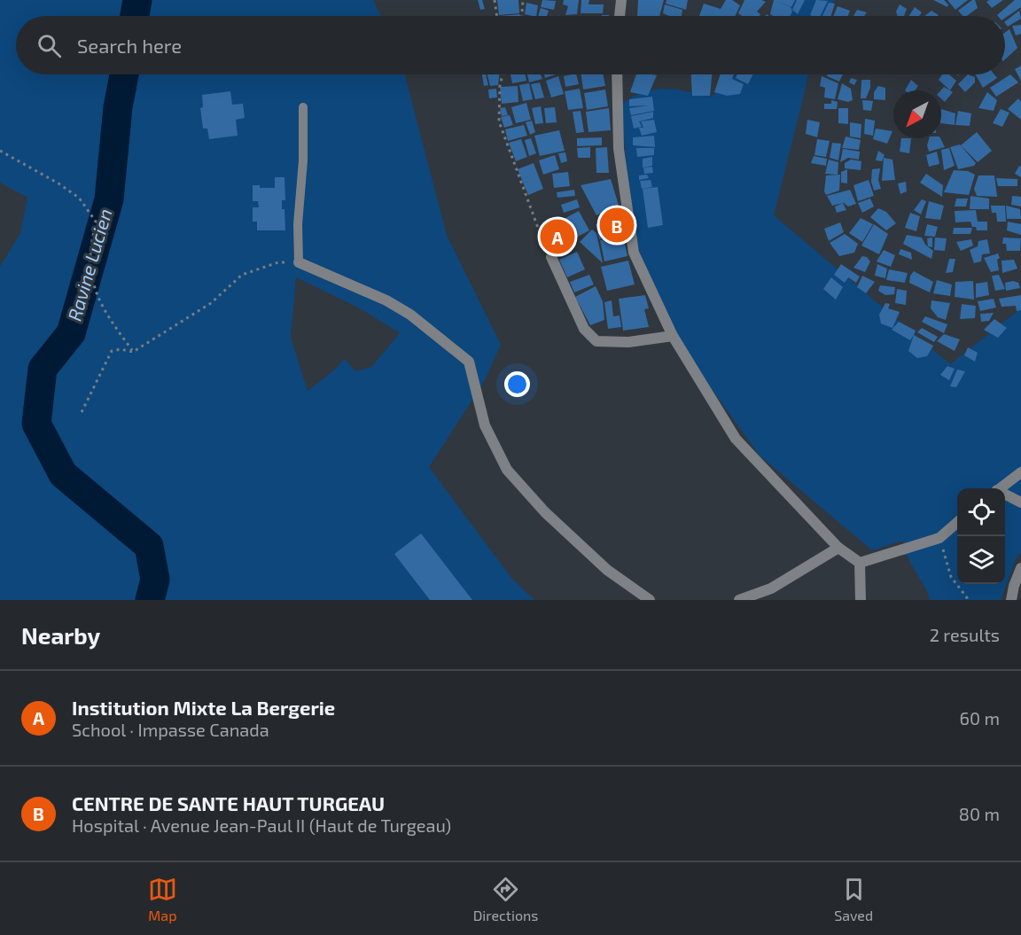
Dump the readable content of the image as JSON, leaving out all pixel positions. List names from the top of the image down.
{
  "water": ["Ravine Lucien"],
  "north": "bottom left",
  "page": {
    "search": "Search here",
    "pins": ["B", "A"],
    "heading": ["Nearby", "2 results"],
    "list": [
      {
        "mark": "A",
        "name": "Institution Mixte La Bergerie",
        "note": "School · Impasse Canada",
        "value": "60 m"
      },
      {
        "mark": "B",
        "name": "CENTRE DE SANTE HAUT TURGEAU",
        "note": "Hospital · Avenue Jean-Paul II (Haut de Turgeau)",
        "value": "80 m"
      }
    ],
    "nav": ["Map", "Directions", "Saved"]
  }
}
